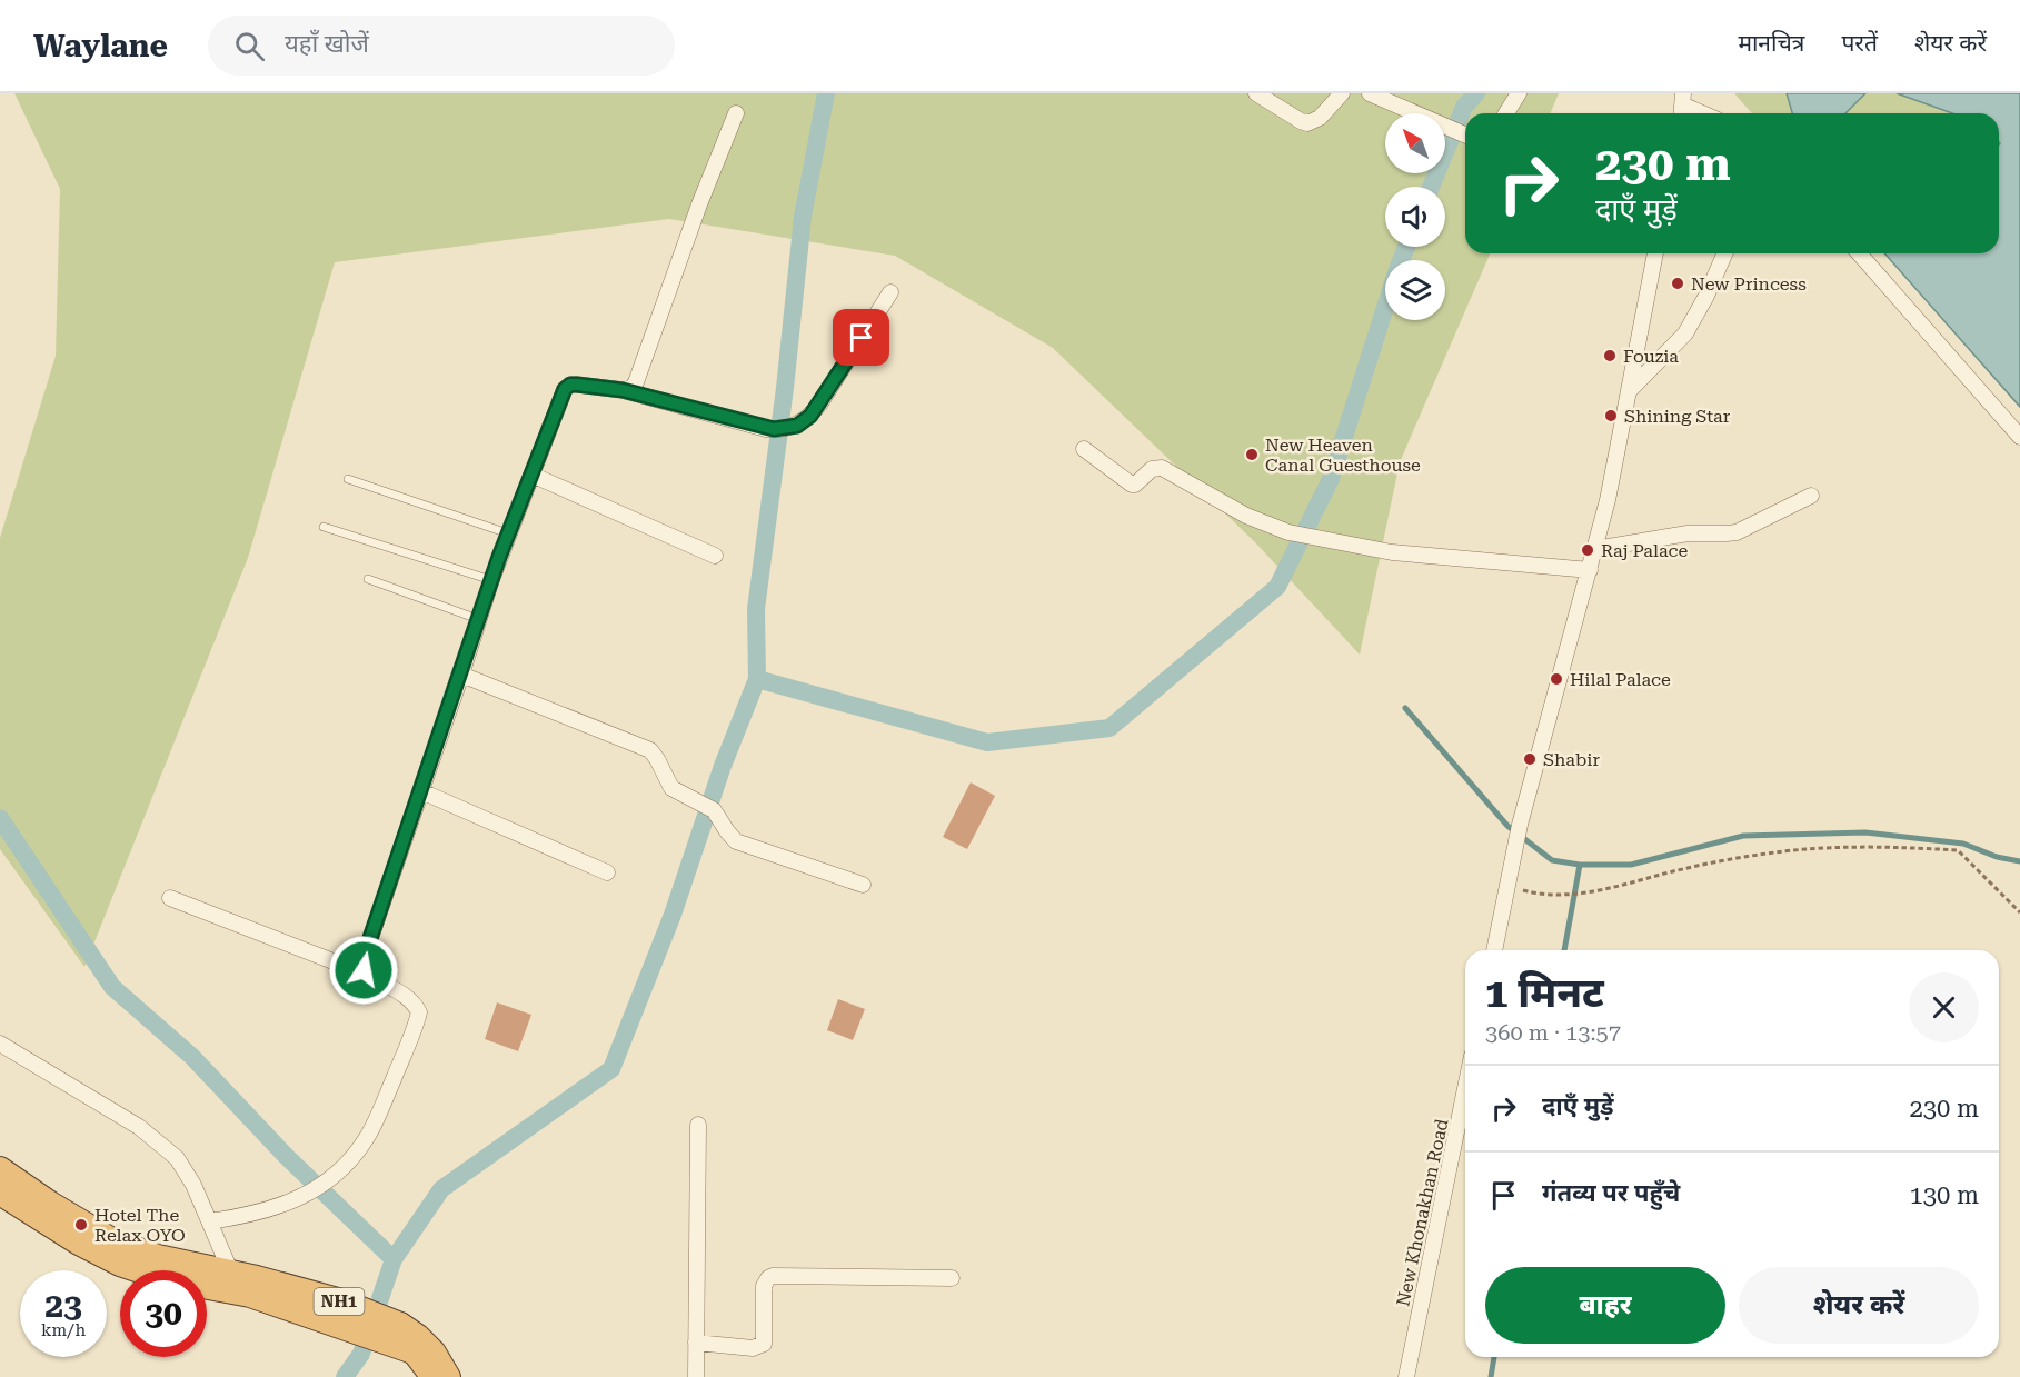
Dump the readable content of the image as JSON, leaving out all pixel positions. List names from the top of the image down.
{
  "streets": {
    "highway": ["NH1"],
    "street": ["New Khonakhan Road"]
  },
  "places": [
    "New Princess",
    "Fouzia",
    "Shining Star",
    "New Heaven Canal Guesthouse",
    "Raj Palace",
    "Hilal Palace",
    "Shabir",
    "Hotel The Relax OYO"
  ],
  "north": "top left",
  "page": {
    "header": "Waylane",
    "search": "यहाँ खोजें",
    "nav": ["मानचित्र", "परतें", "शेयर करें"],
    "turn": ["230 m", "दाएँ मुड़ें"],
    "heading": ["1 मिनट", "360 m · 13:57"],
    "list": [
      {
        "name": "दाएँ मुड़ें",
        "value": "230 m"
      },
      {
        "name": "गंतव्य पर पहुँचे",
        "value": "130 m"
      }
    ],
    "buttons": ["बाहर", "शेयर करें"],
    "speed": "23 km/h",
    "limit": "30"
  }
}
